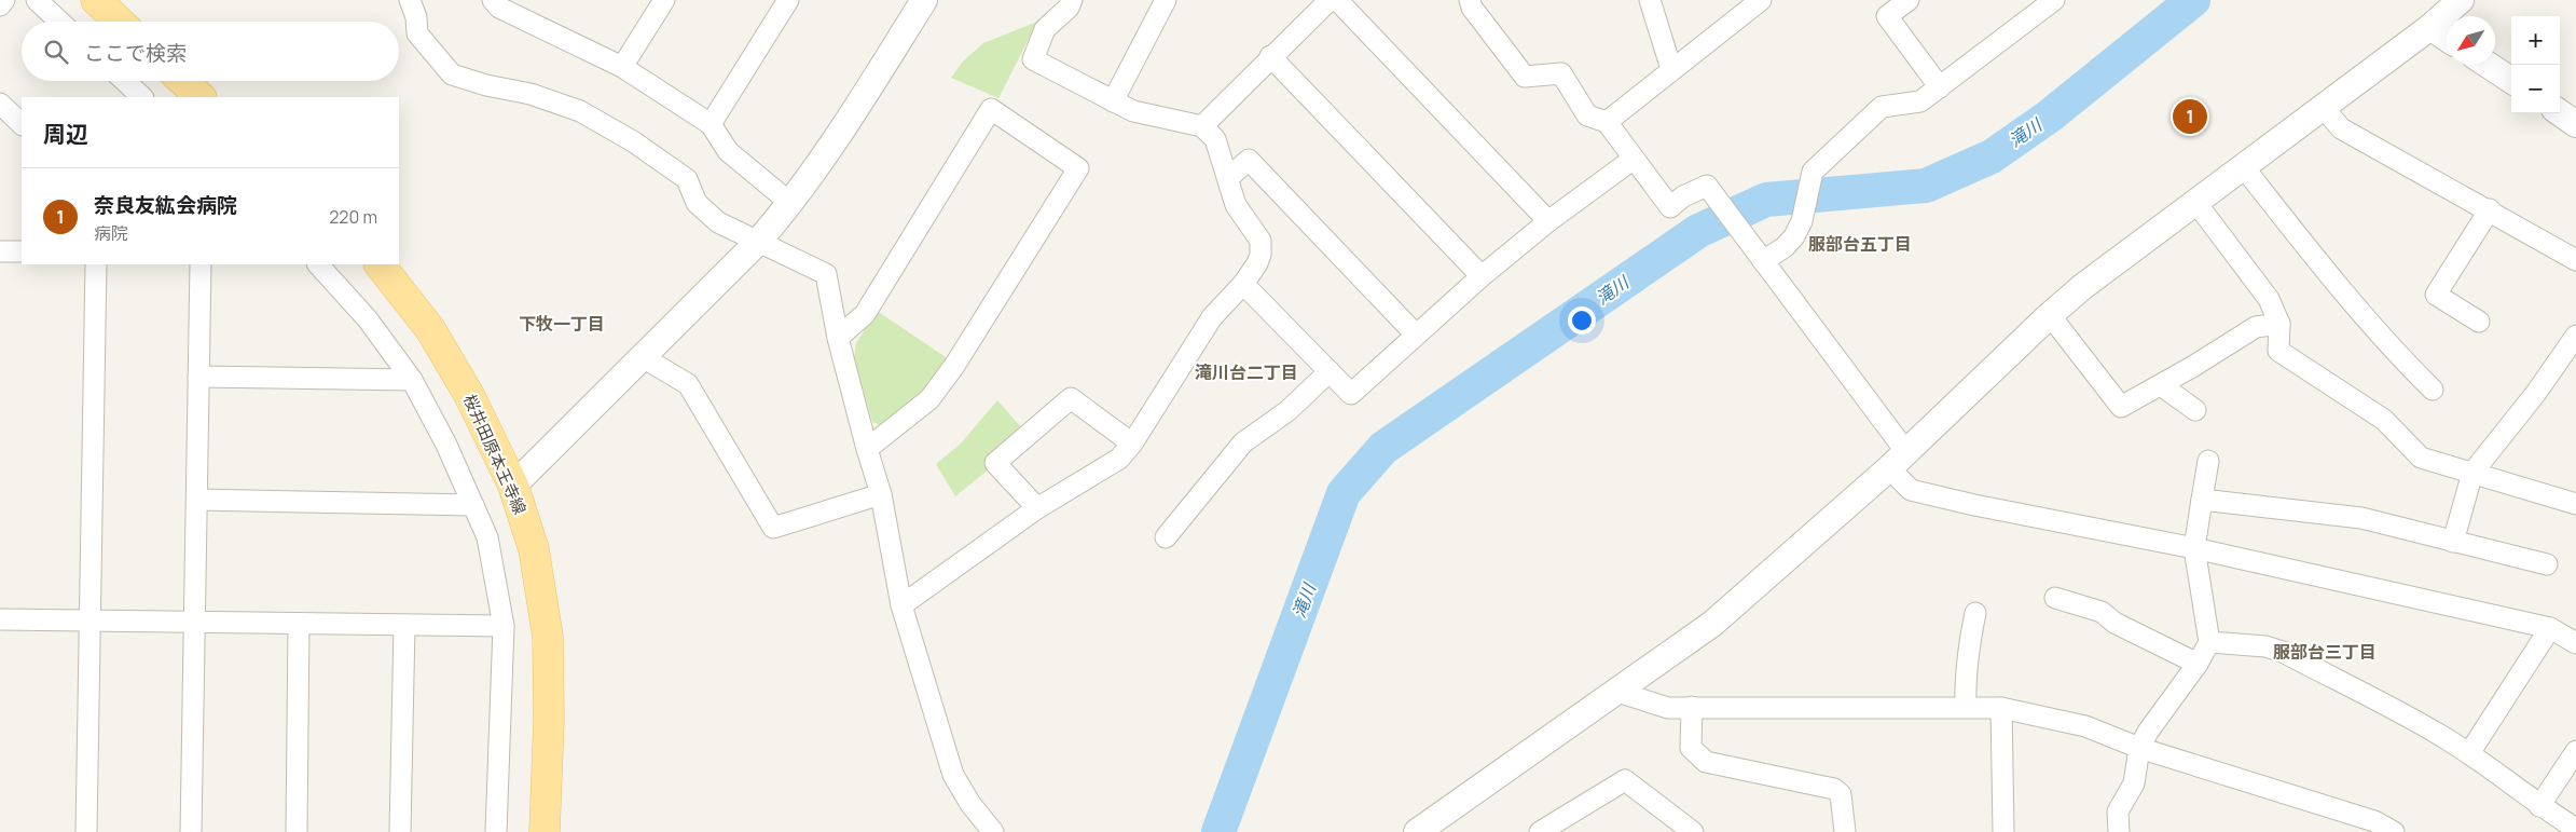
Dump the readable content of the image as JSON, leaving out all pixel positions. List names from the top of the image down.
{
  "streets": {
    "main road": ["桜井田原本王寺線"]
  },
  "districts": [
    "服部台五丁目",
    "下牧一丁目",
    "滝川台二丁目",
    "服部台三丁目"
  ],
  "water": ["滝川"],
  "north": "bottom left",
  "page": {
    "map_buttons": ["+", "−"],
    "search": "ここで検索",
    "pins": "1",
    "heading": "周辺",
    "list": [
      {
        "mark": "1",
        "name": "奈良友紘会病院",
        "note": "病院",
        "value": "220 m"
      }
    ]
  }
}
